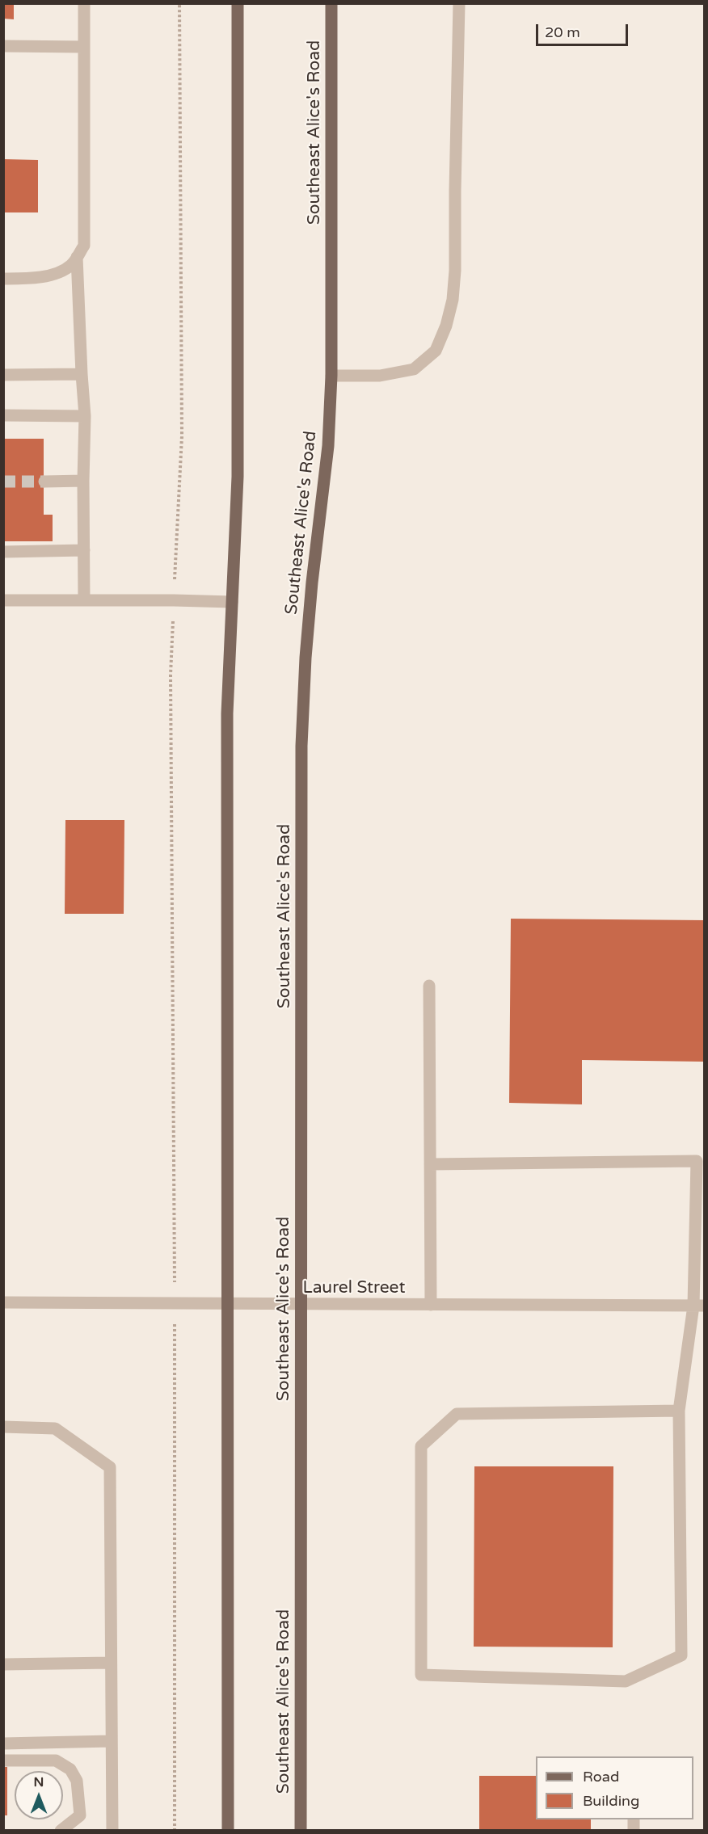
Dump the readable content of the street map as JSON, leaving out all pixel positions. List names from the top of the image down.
{
  "streets": {
    "main road": ["Southeast Alice's Road"],
    "street": ["Laurel Street"]
  },
  "crossings": [
    ["Southeast Alice's Road", "Laurel Street"]
  ],
  "legend": ["Road", "Building"],
  "scale_bar": "20 m",
  "north": "top"
}
